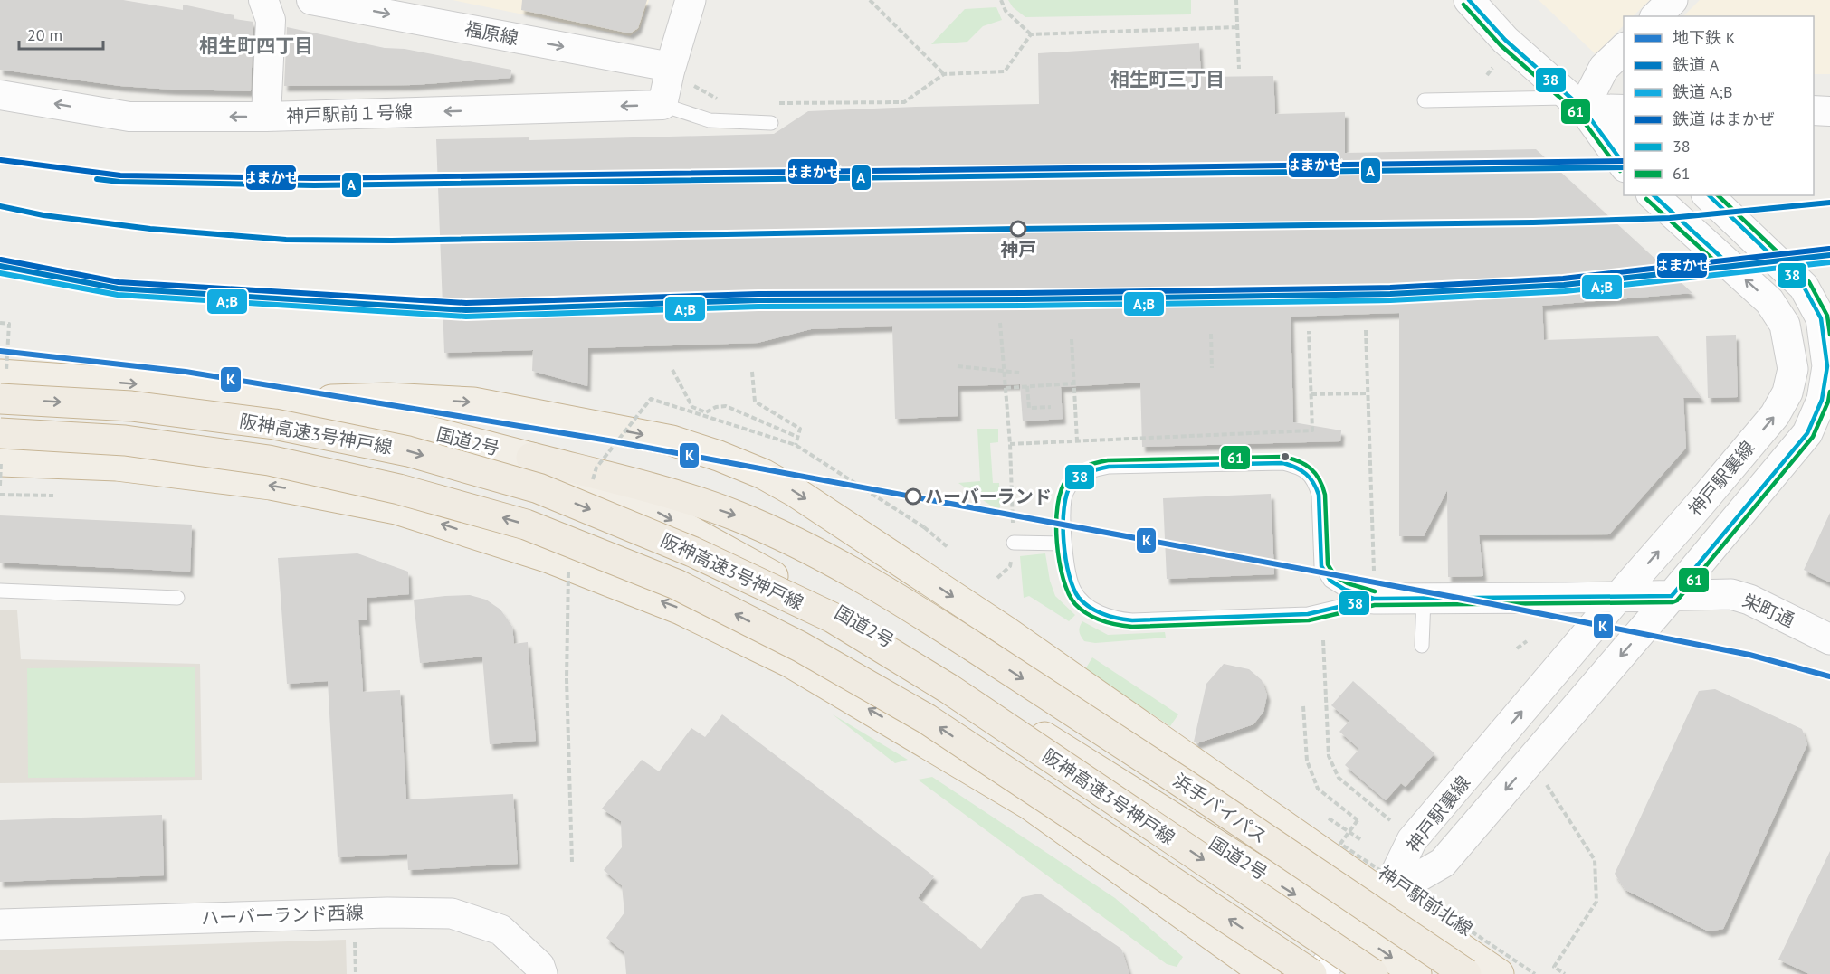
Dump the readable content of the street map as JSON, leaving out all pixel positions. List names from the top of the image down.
{
  "streets": {
    "highway": ["阪神高速3号神戸線", "国道2号", "浜手バイパス"],
    "street": [
      "福原線",
      "神戸駅前１号線",
      "神戸駅裏線",
      "栄町通",
      "ハーバーランド西線"
    ],
    "path": ["神戸駅前北線"]
  },
  "crossings": [
    ["国道2号", "浜手バイパス"],
    ["神戸駅裏線", "栄町通"]
  ],
  "one_way": ["福原線", "神戸駅前１号線"],
  "districts": ["相生町四丁目", "相生町三丁目"],
  "places": ["神戸", "ハーバーランド"],
  "lines": [
    "transit line 38",
    "transit line 61",
    "rail line はまかぜ",
    "rail line A",
    "rail line A;B",
    "metro line K"
  ],
  "legend": [
    "地下鉄 K",
    "鉄道 A",
    "鉄道 A;B",
    "鉄道 はまかぜ",
    "38",
    "61"
  ],
  "scale_bar": "20 m"
}
